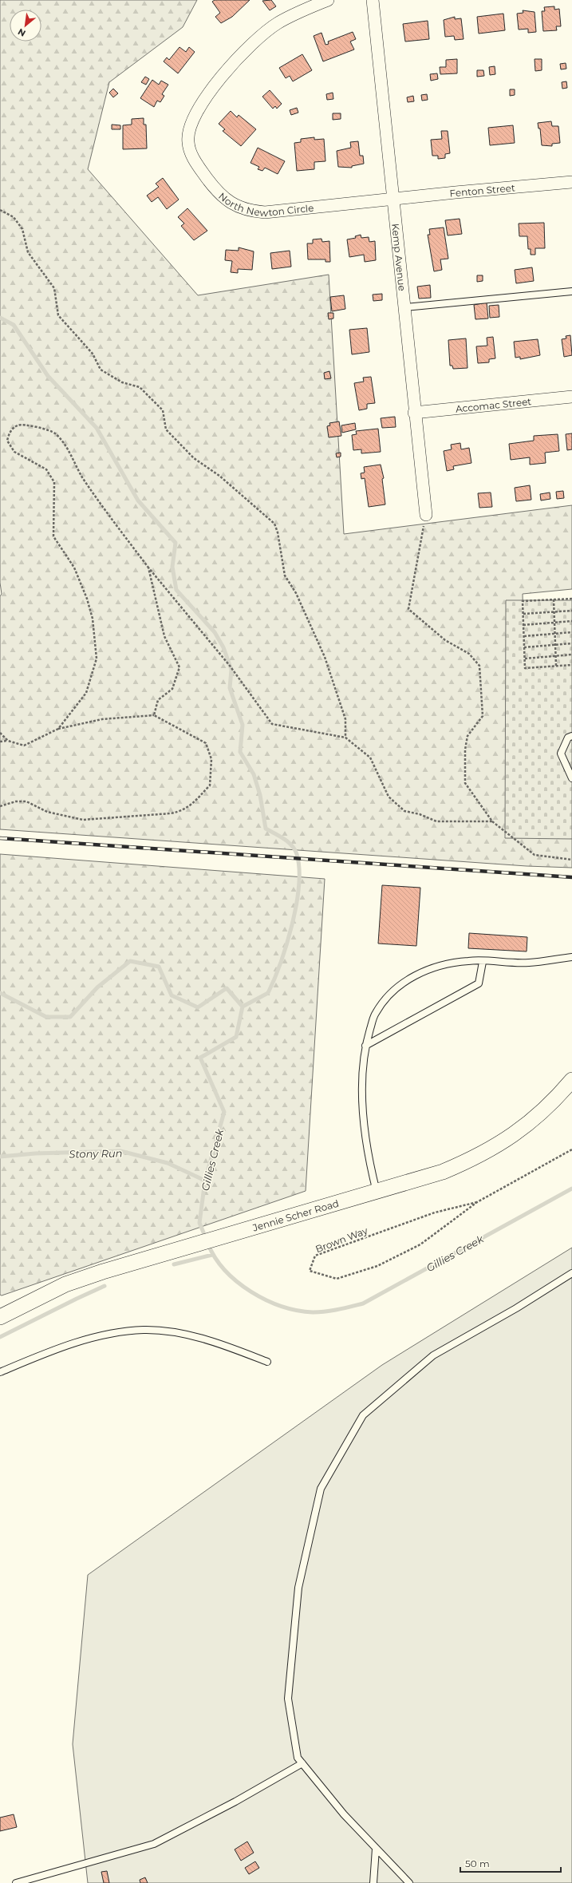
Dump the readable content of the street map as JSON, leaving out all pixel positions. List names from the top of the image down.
{
  "streets": {
    "street": [
      "Fenton Street",
      "North Newton Circle",
      "Kemp Avenue",
      "Accomac Street",
      "Jennie Scher Road"
    ],
    "path": ["Brown Way"]
  },
  "crossings": [
    ["Fenton Street", "North Newton Circle"],
    ["Fenton Street", "Kemp Avenue"],
    ["North Newton Circle", "Kemp Avenue"],
    ["Kemp Avenue", "Accomac Street"]
  ],
  "water": ["Stony Run", "Gillies Creek"],
  "scale_bar": "50 m",
  "north": "bottom left"
}
